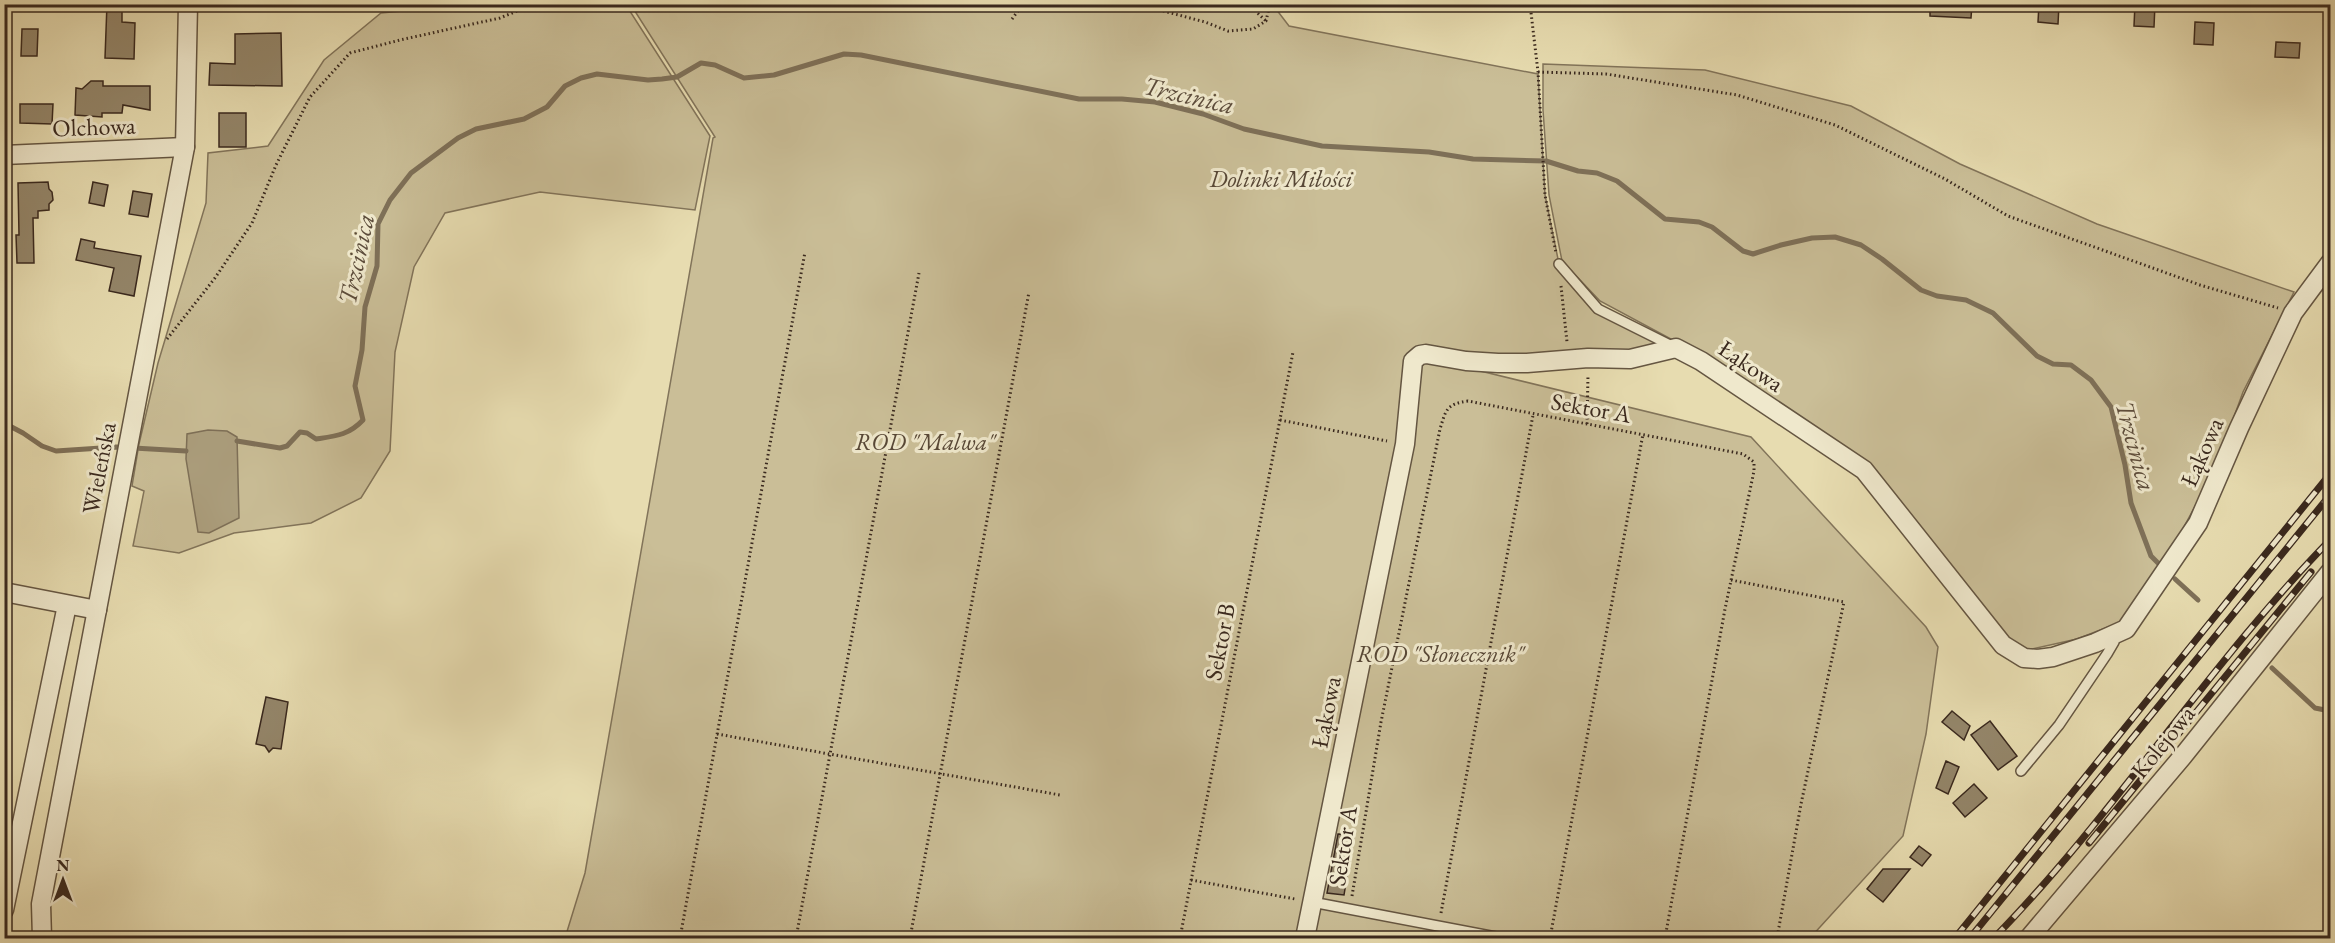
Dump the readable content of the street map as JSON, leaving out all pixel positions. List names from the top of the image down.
{
  "streets": {
    "street": [
      "Olchowa",
      "Łąkowa",
      "Wieleńska",
      "Kolejowa"
    ],
    "path": ["Sektor A", "Sektor B"]
  },
  "crossings": [
    ["Olchowa", "Wieleńska"]
  ],
  "water": ["Trzcinica"],
  "parks": ["Dolinki Miłości", "ROD \"Malwa\"", "ROD \"Słonecznik\""],
  "north": "top"
}
